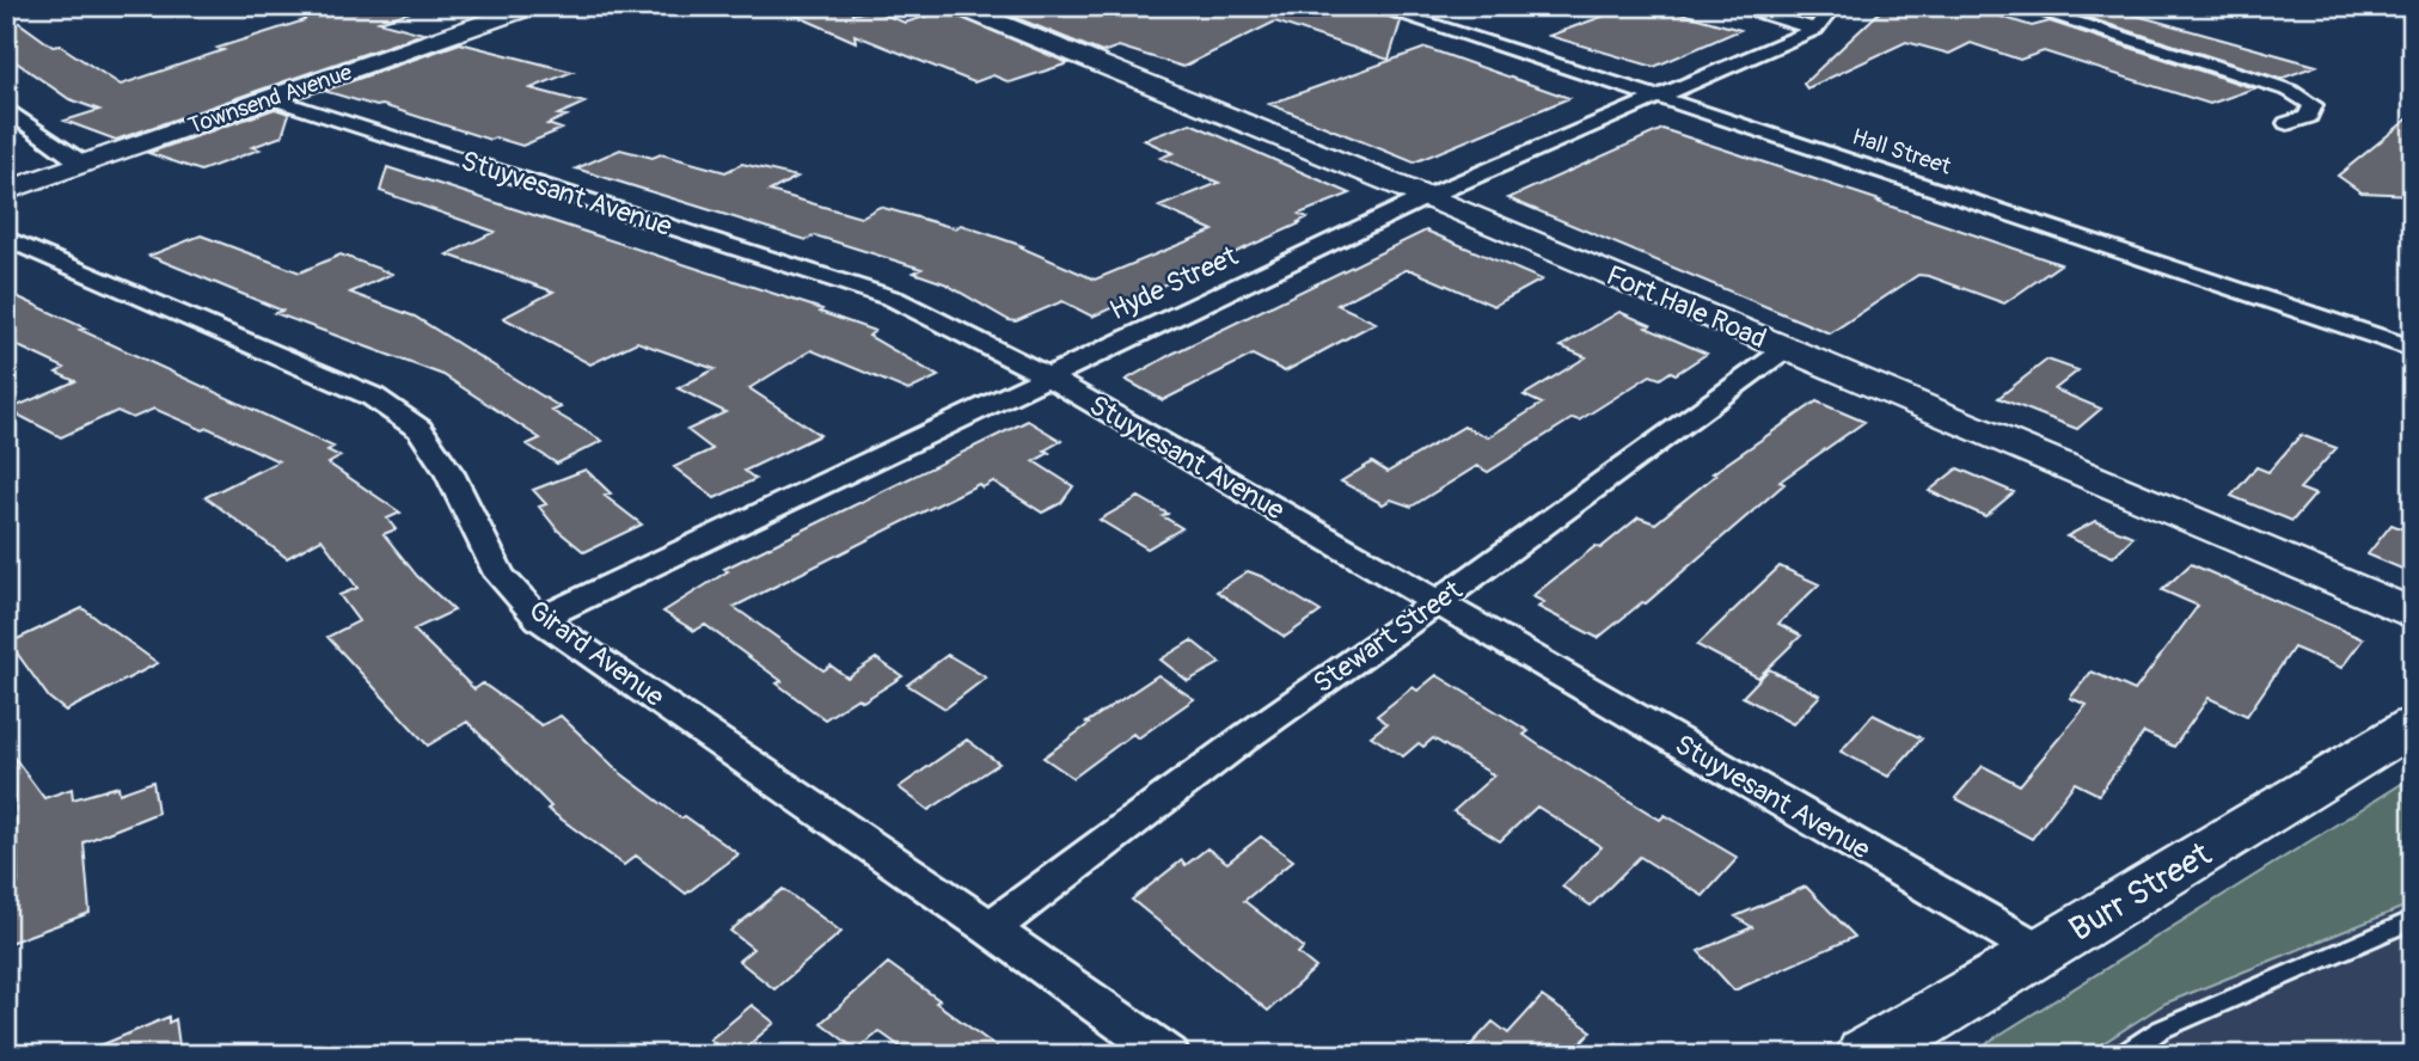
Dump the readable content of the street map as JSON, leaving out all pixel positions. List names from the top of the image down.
{
  "streets": {
    "street": [
      "Townsend Avenue",
      "Hall Street",
      "Stuyvesant Avenue",
      "Hyde Street",
      "Fort Hale Road",
      "Stewart Street",
      "Girard Avenue",
      "Burr Street"
    ]
  },
  "crossings": [
    ["Townsend Avenue", "Stuyvesant Avenue"],
    ["Hall Street", "Hyde Street"],
    ["Stuyvesant Avenue", "Hyde Street"],
    ["Stuyvesant Avenue", "Stewart Street"],
    ["Stuyvesant Avenue", "Burr Street"],
    ["Hyde Street", "Fort Hale Road"],
    ["Hyde Street", "Girard Avenue"],
    ["Fort Hale Road", "Stewart Street"],
    ["Stewart Street", "Girard Avenue"]
  ]
}
